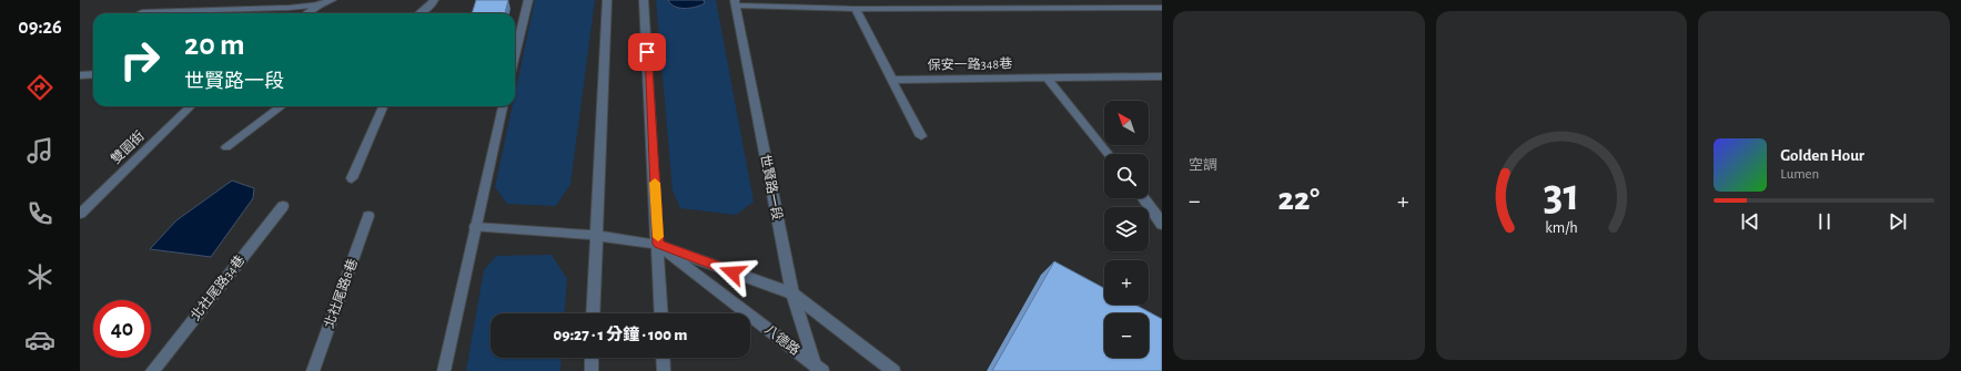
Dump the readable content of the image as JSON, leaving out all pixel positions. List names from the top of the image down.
{
  "streets": {
    "street": [
      "保安一路348巷",
      "雙園街",
      "世賢路一段",
      "北社尾路34巷",
      "北社尾路8巷",
      "八德路"
    ]
  },
  "crossings": [
    ["世賢路一段", "八德路"]
  ],
  "north": "top left",
  "page": {
    "tabs": "09:26",
    "tile": "空調",
    "turn": ["20 m", "世賢路一段"],
    "map_buttons": ["+", "−"],
    "song": ["Golden Hour", "Lumen"],
    "heat": ["−", "22°", "+"],
    "limit": "40",
    "trip": "09:27 · 1 分鐘 · 100 m",
    "gauge": ["31", "km/h"]
  }
}
